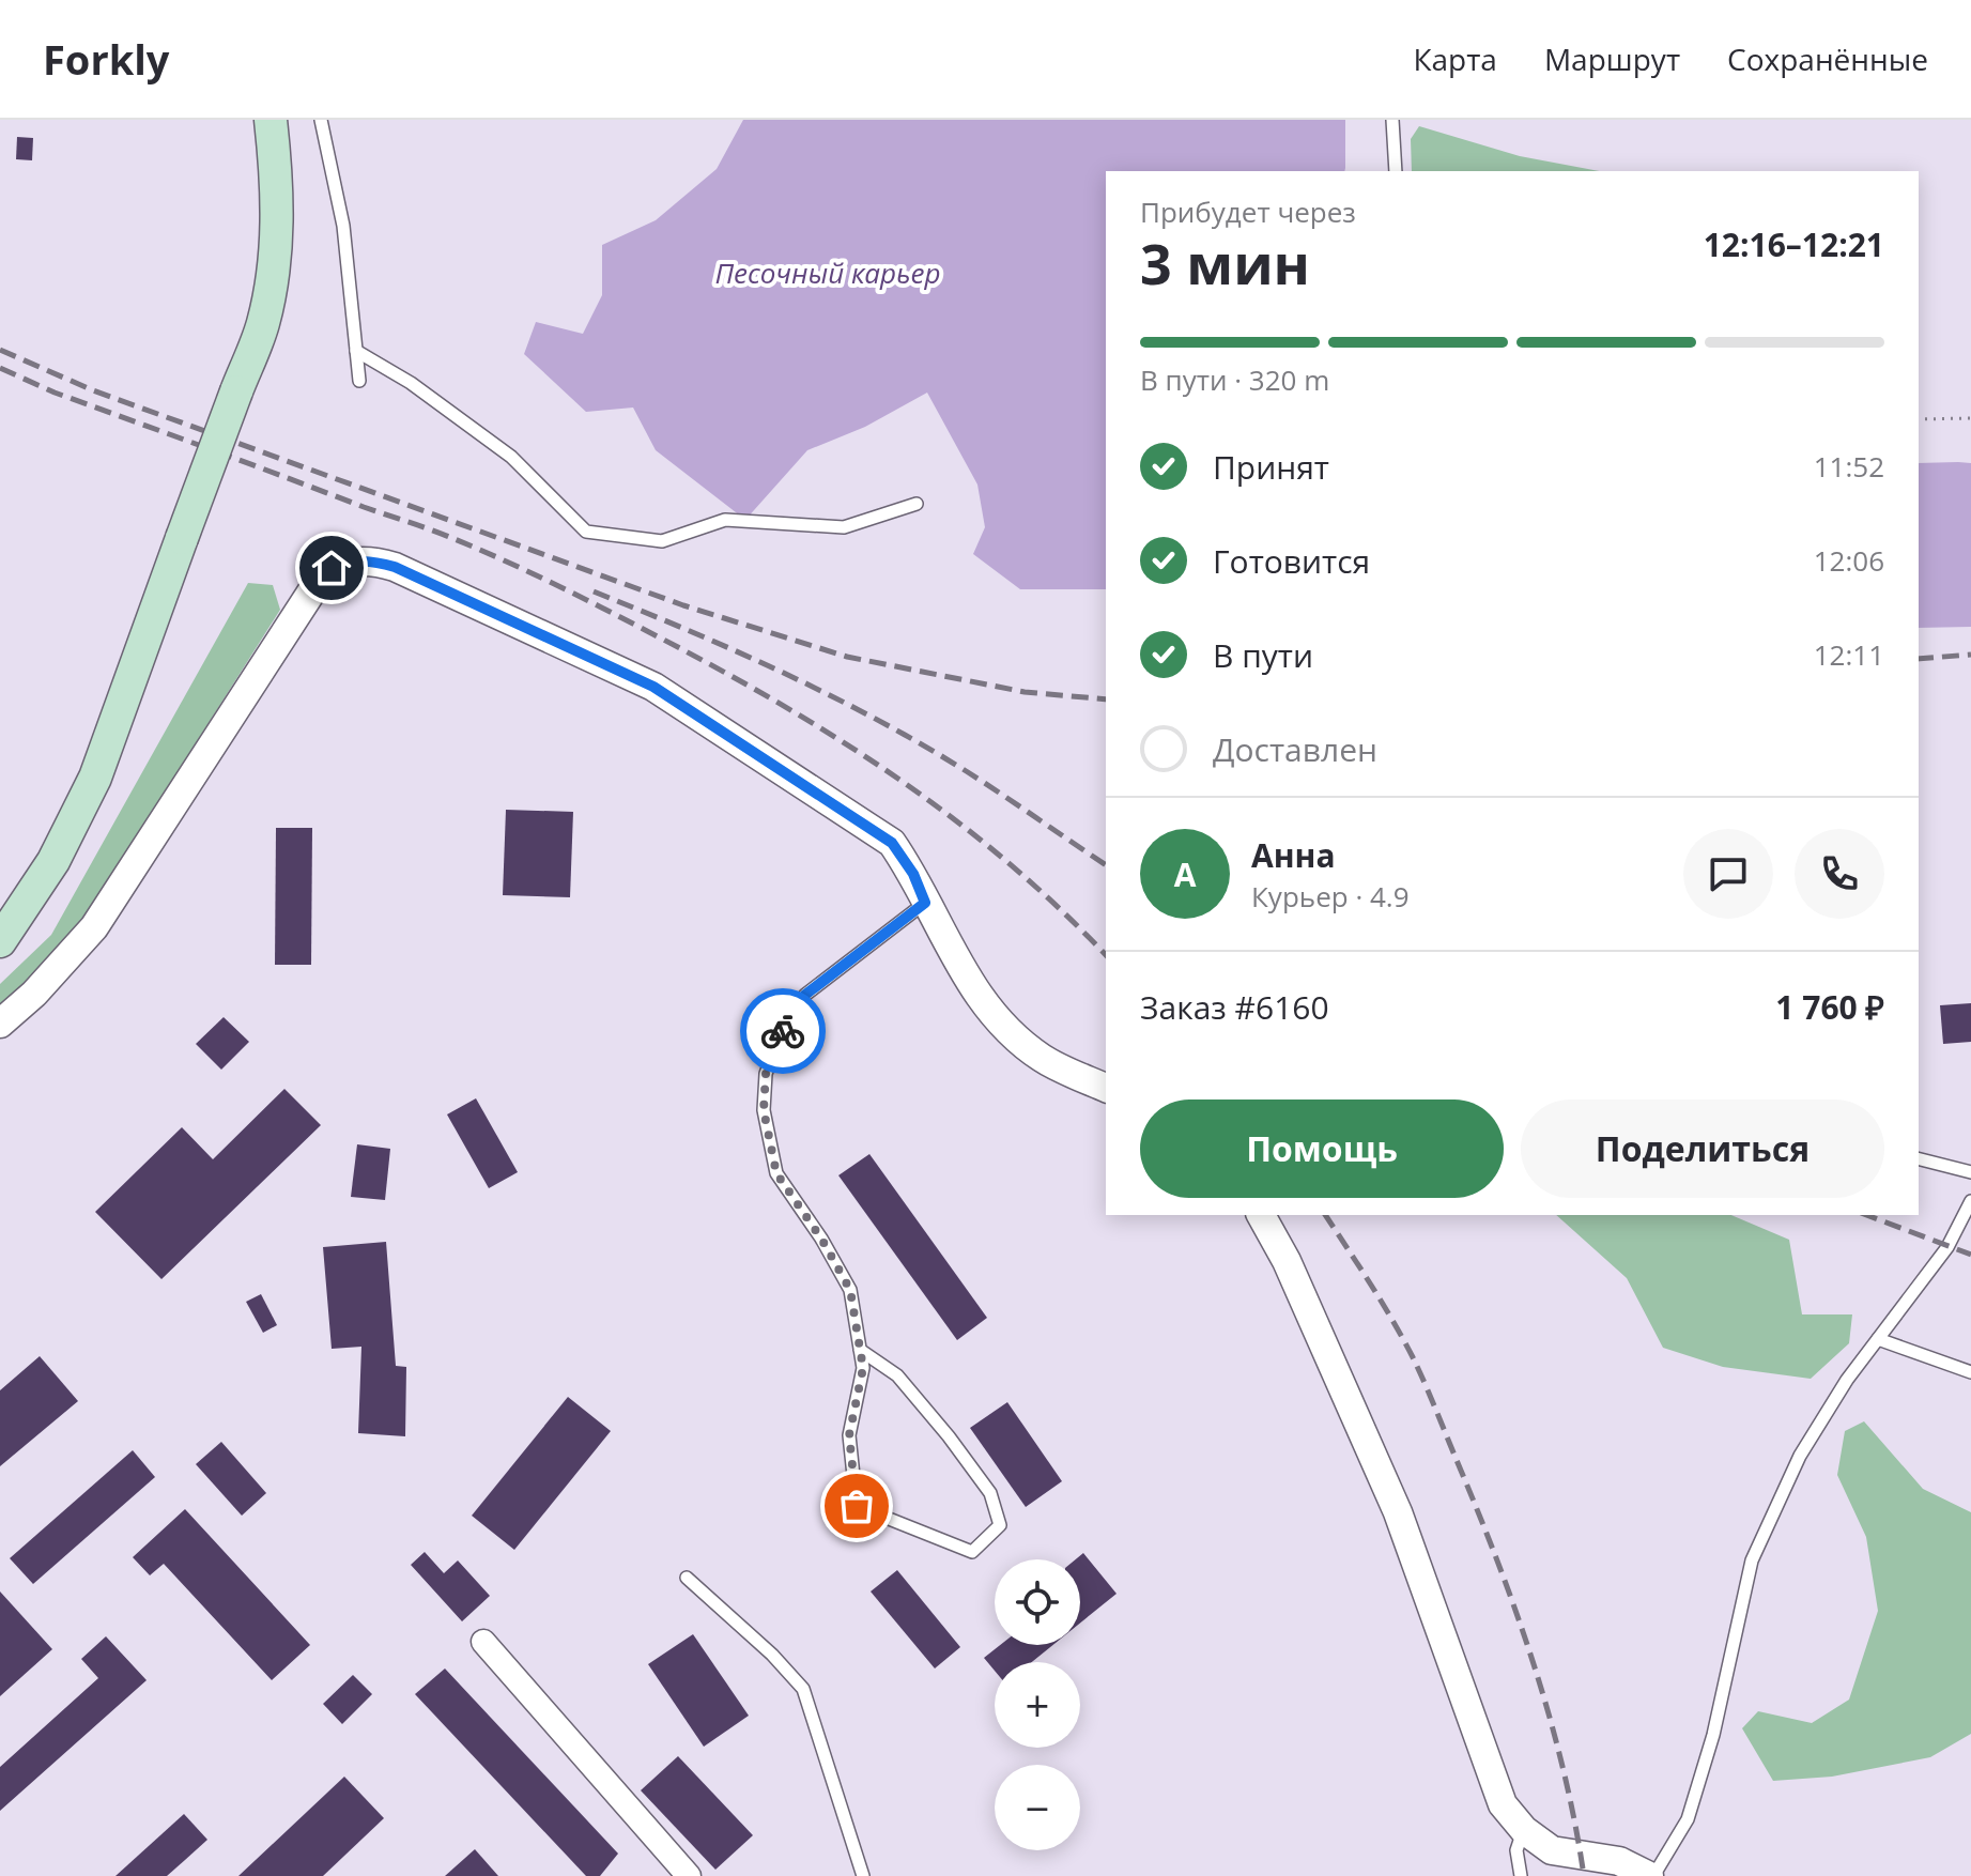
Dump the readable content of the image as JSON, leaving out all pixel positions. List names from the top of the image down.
{
  "water": ["Песочный карьер"],
  "page": {
    "header": "Forkly",
    "nav": ["Карта", "Маршрут", "Сохранённые"],
    "heading": ["3 мин", "Прибудет через", "12:16–12:21"],
    "panel": [
      "Анна",
      "Курьер · 4.9",
      "Заказ #6160",
      "1 760 ₽"
    ],
    "bar": "В пути · 320 m",
    "list": [
      ["Принят", "11:52"],
      ["Готовится", "12:06"],
      ["В пути", "12:11"],
      "Доставлен"
    ],
    "round": "А",
    "buttons": ["Помощь", "Поделиться"],
    "map_buttons": ["+", "−"]
  }
}
